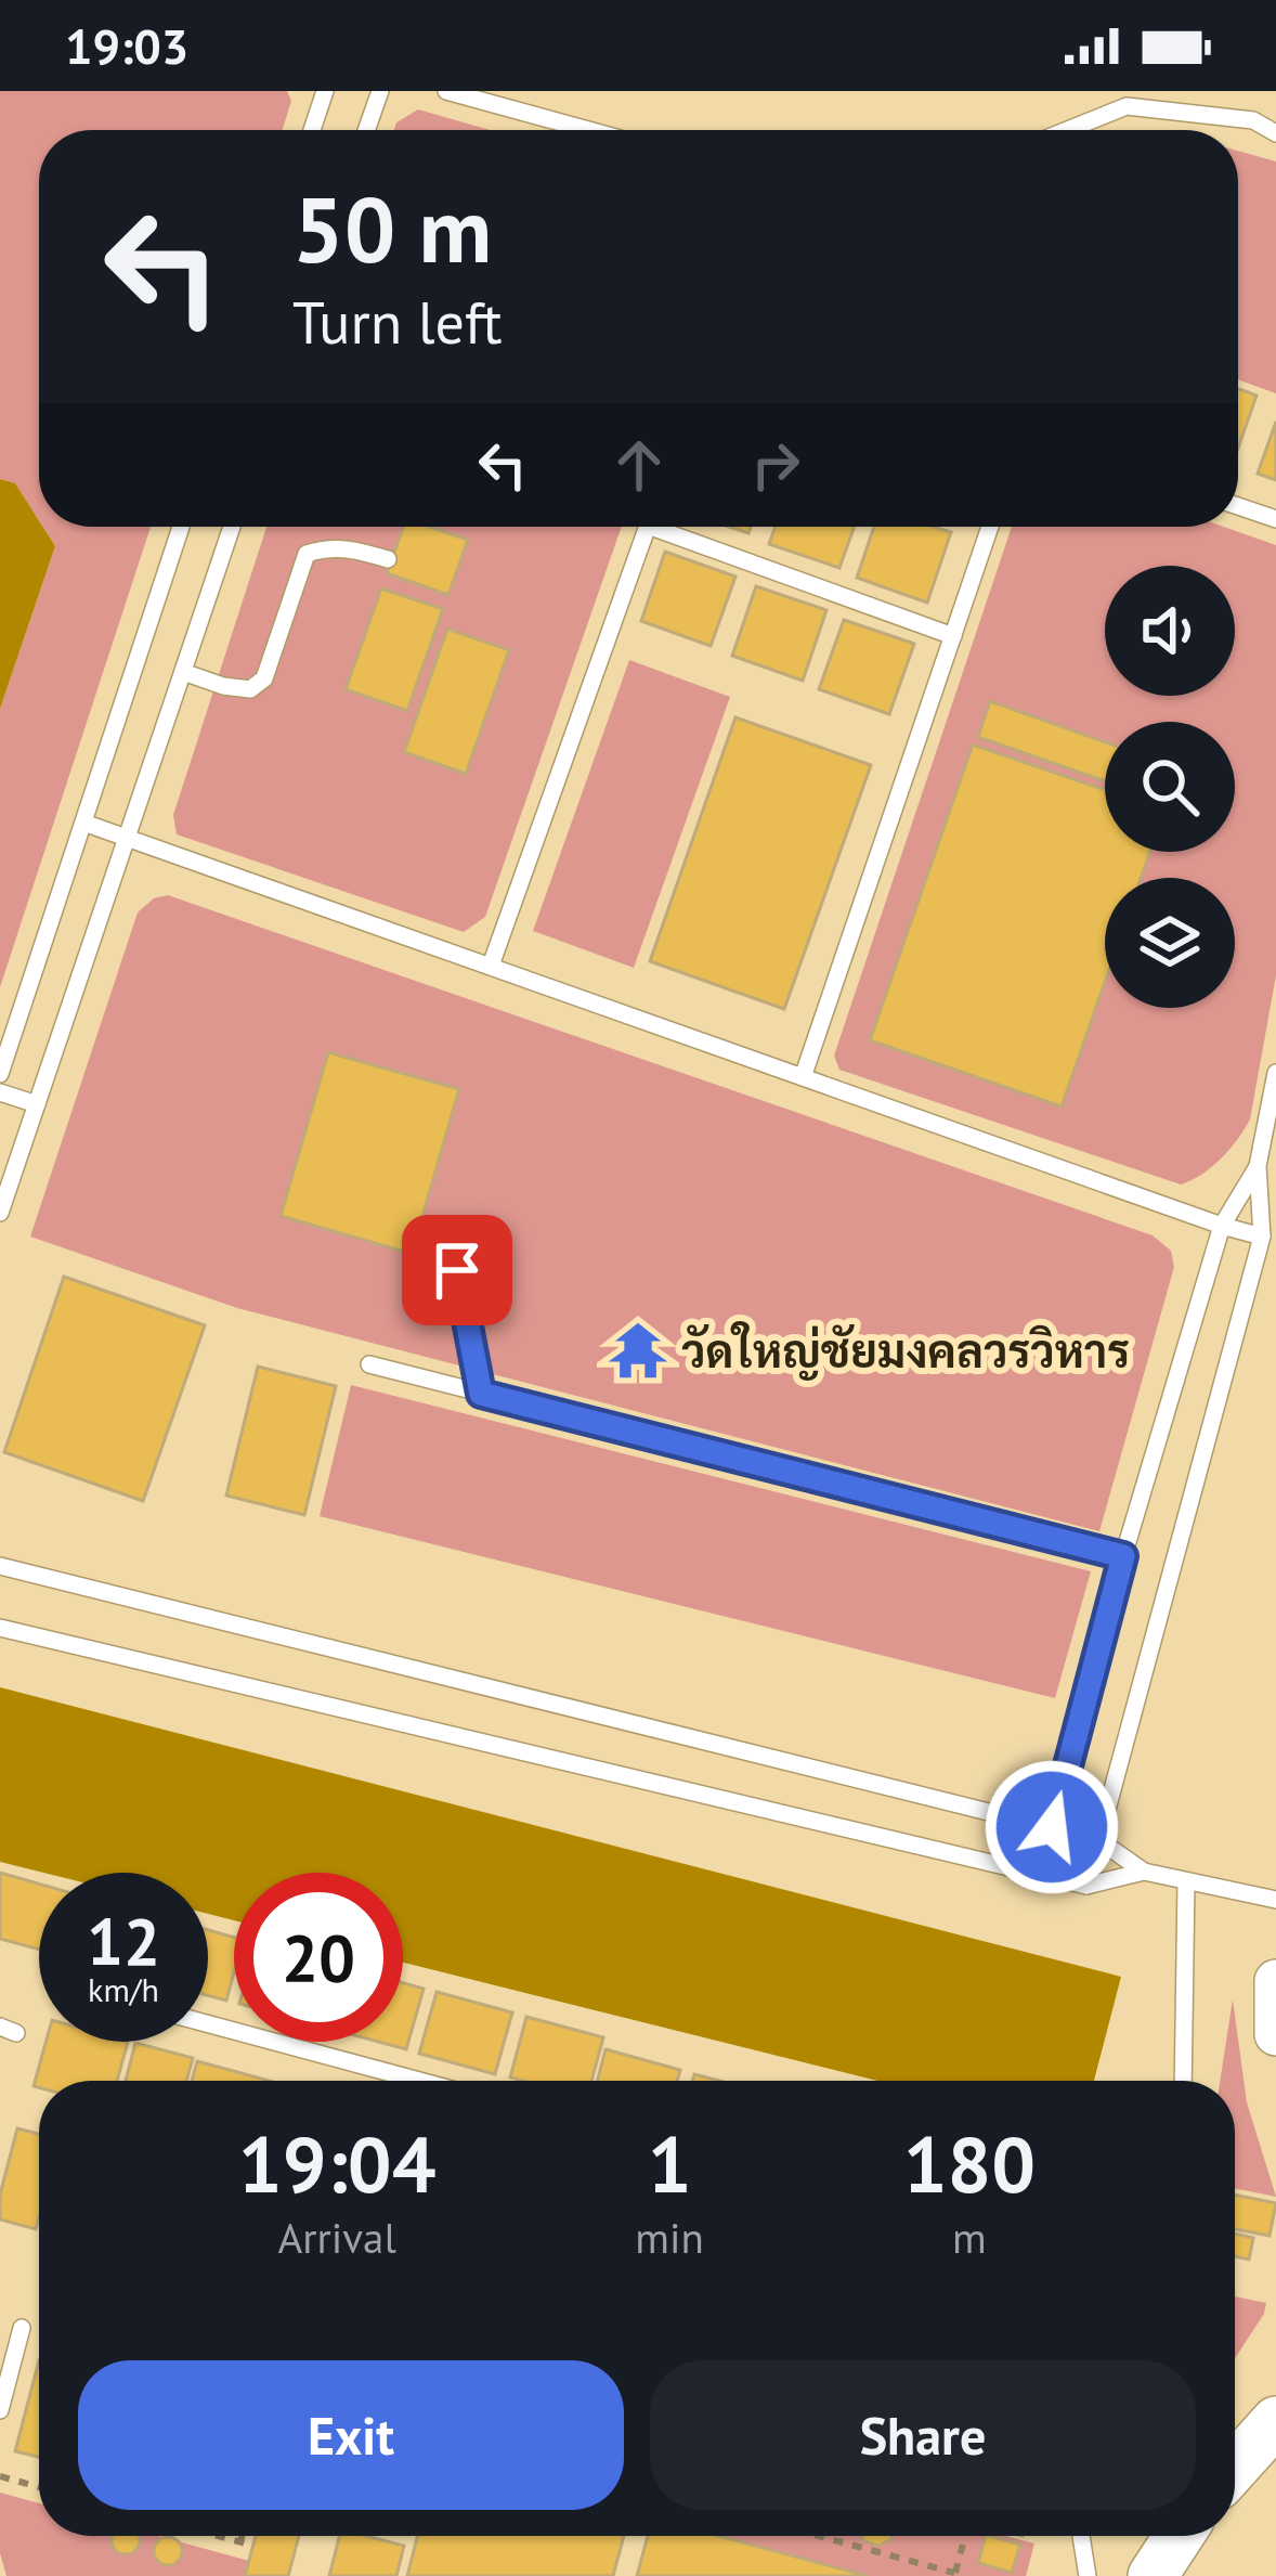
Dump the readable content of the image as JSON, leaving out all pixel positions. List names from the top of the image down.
{
  "places": {
    "temple": ["วัดใหญ่ชัยมงคลวรวิหาร"]
  },
  "page": {
    "status": "19:03",
    "turn": ["50 m", "Turn left"],
    "speed": "12 km/h",
    "limit": "20",
    "eta": [
      "19:04",
      "Arrival",
      "1",
      "min",
      "180",
      "m"
    ],
    "buttons": ["Exit", "Share"]
  }
}
